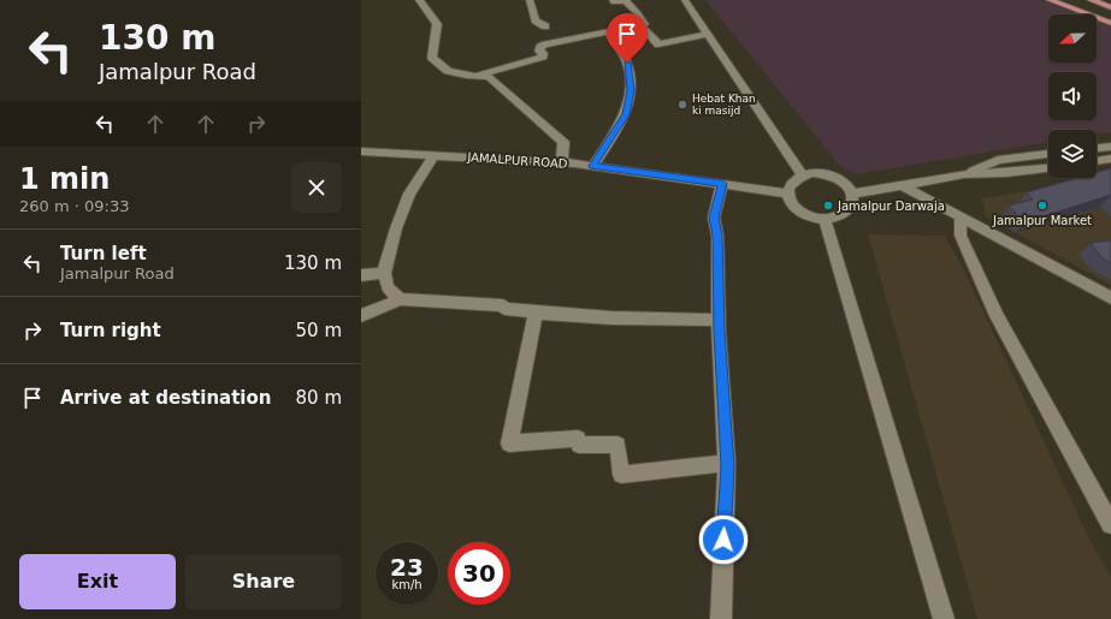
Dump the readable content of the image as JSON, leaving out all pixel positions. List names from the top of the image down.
{
  "streets": {
    "street": ["JAMALPUR ROAD"]
  },
  "places": ["Hebat Khan ki masijd", "Jamalpur Darwaja", "Jamalpur Market"],
  "north": "left",
  "page": {
    "turn": ["130 m", "Jamalpur Road"],
    "heading": ["1 min", "260 m · 09:33"],
    "list": [
      {
        "name": "Turn left",
        "note": "Jamalpur Road",
        "value": "130 m"
      },
      {
        "name": "Turn right",
        "value": "50 m"
      },
      {
        "name": "Arrive at destination",
        "value": "80 m"
      }
    ],
    "speed": "23 km/h",
    "limit": "30",
    "buttons": ["Exit", "Share"]
  }
}
